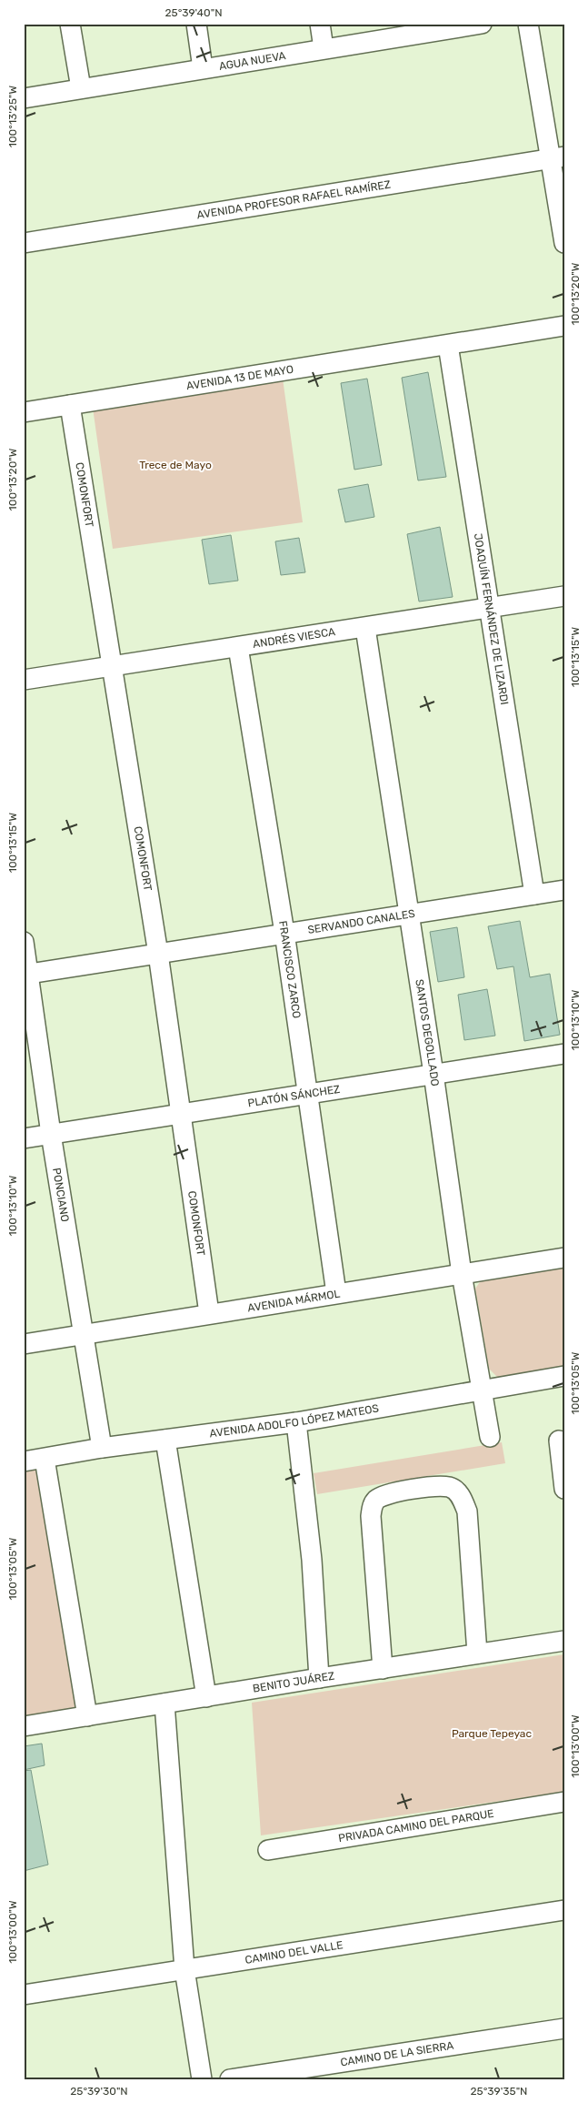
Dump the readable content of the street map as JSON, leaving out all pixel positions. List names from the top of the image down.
{
  "streets": {
    "street": [
      "AGUA NUEVA",
      "AVENIDA PROFESOR RAFAEL RAMÍREZ",
      "AVENIDA 13 DE MAYO",
      "COMONFORT",
      "JOAQUÍN FERNÁNDEZ DE LIZARDI",
      "ANDRÉS VIESCA",
      "SERVANDO CANALES",
      "FRANCISCO ZARCO",
      "SANTOS DEGOLLADO",
      "PLATÓN SÁNCHEZ",
      "PONCIANO",
      "AVENIDA MÁRMOL",
      "AVENIDA ADOLFO LÓPEZ MATEOS",
      "BENITO JUÁREZ",
      "PRIVADA CAMINO DEL PARQUE",
      "CAMINO DEL VALLE",
      "CAMINO DE LA SIERRA"
    ]
  },
  "crossings": [
    ["AVENIDA 13 DE MAYO", "COMONFORT"],
    ["AVENIDA 13 DE MAYO", "JOAQUÍN FERNÁNDEZ DE LIZARDI"],
    ["COMONFORT", "ANDRÉS VIESCA"],
    ["COMONFORT", "SERVANDO CANALES"],
    ["COMONFORT", "PLATÓN SÁNCHEZ"],
    ["COMONFORT", "AVENIDA MÁRMOL"],
    ["JOAQUÍN FERNÁNDEZ DE LIZARDI", "ANDRÉS VIESCA"],
    ["JOAQUÍN FERNÁNDEZ DE LIZARDI", "SERVANDO CANALES"],
    ["ANDRÉS VIESCA", "FRANCISCO ZARCO"],
    ["ANDRÉS VIESCA", "SANTOS DEGOLLADO"],
    ["SERVANDO CANALES", "FRANCISCO ZARCO"],
    ["SERVANDO CANALES", "SANTOS DEGOLLADO"],
    ["SERVANDO CANALES", "PONCIANO"],
    ["FRANCISCO ZARCO", "PLATÓN SÁNCHEZ"],
    ["FRANCISCO ZARCO", "AVENIDA MÁRMOL"],
    ["SANTOS DEGOLLADO", "PLATÓN SÁNCHEZ"],
    ["SANTOS DEGOLLADO", "AVENIDA MÁRMOL"],
    ["SANTOS DEGOLLADO", "AVENIDA ADOLFO LÓPEZ MATEOS"],
    ["PLATÓN SÁNCHEZ", "PONCIANO"],
    ["PONCIANO", "AVENIDA MÁRMOL"],
    ["PONCIANO", "AVENIDA ADOLFO LÓPEZ MATEOS"]
  ],
  "parks": ["Trece de Mayo", "Parque Tepeyac"],
  "coordinates": [
    "25°39'40\"N",
    "100°13'25\"W",
    "100°13'20\"W",
    "100°13'15\"W",
    "100°13'10\"W",
    "100°13'05\"W",
    "100°13'00\"W",
    "25°39'30\"N",
    "25°39'35\"N"
  ]
}
